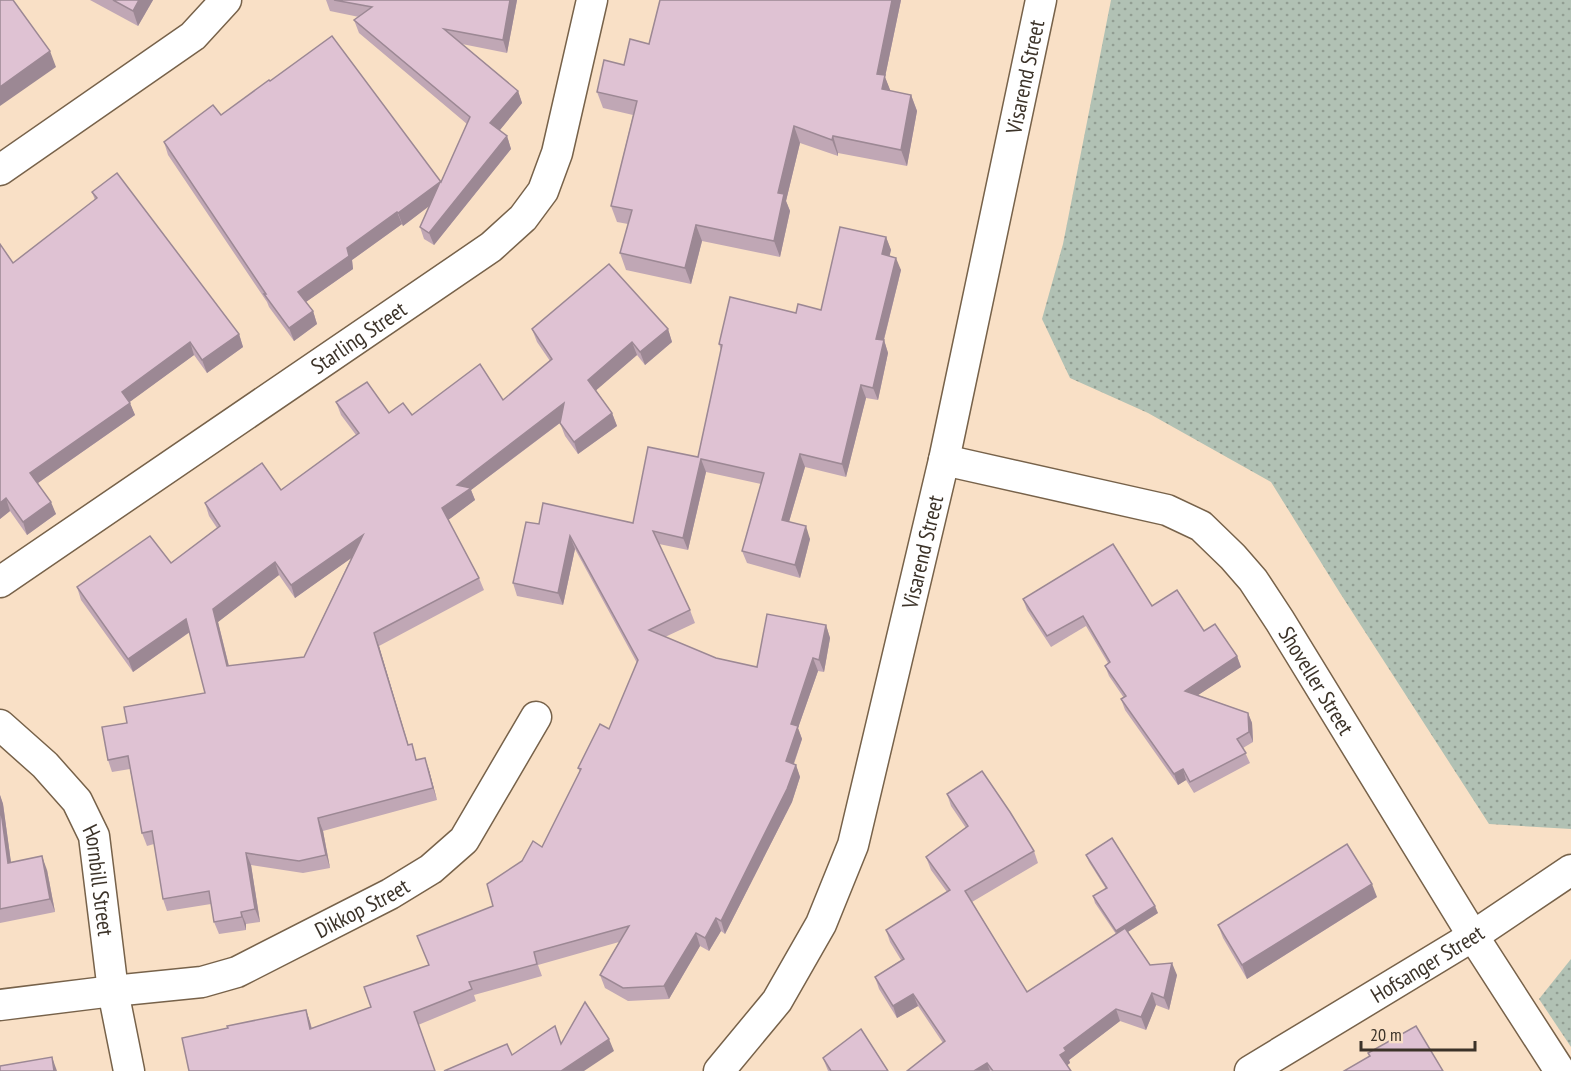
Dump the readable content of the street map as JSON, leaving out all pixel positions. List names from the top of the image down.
{
  "streets": {
    "street": [
      "Visarend Street",
      "Starling Street",
      "Shoveller Street",
      "Hornbill Street",
      "Dikkop Street",
      "Hofsanger Street"
    ]
  },
  "crossings": [
    ["Visarend Street", "Shoveller Street"],
    ["Shoveller Street", "Hofsanger Street"],
    ["Hornbill Street", "Dikkop Street"]
  ],
  "scale_bar": "20 m"
}
